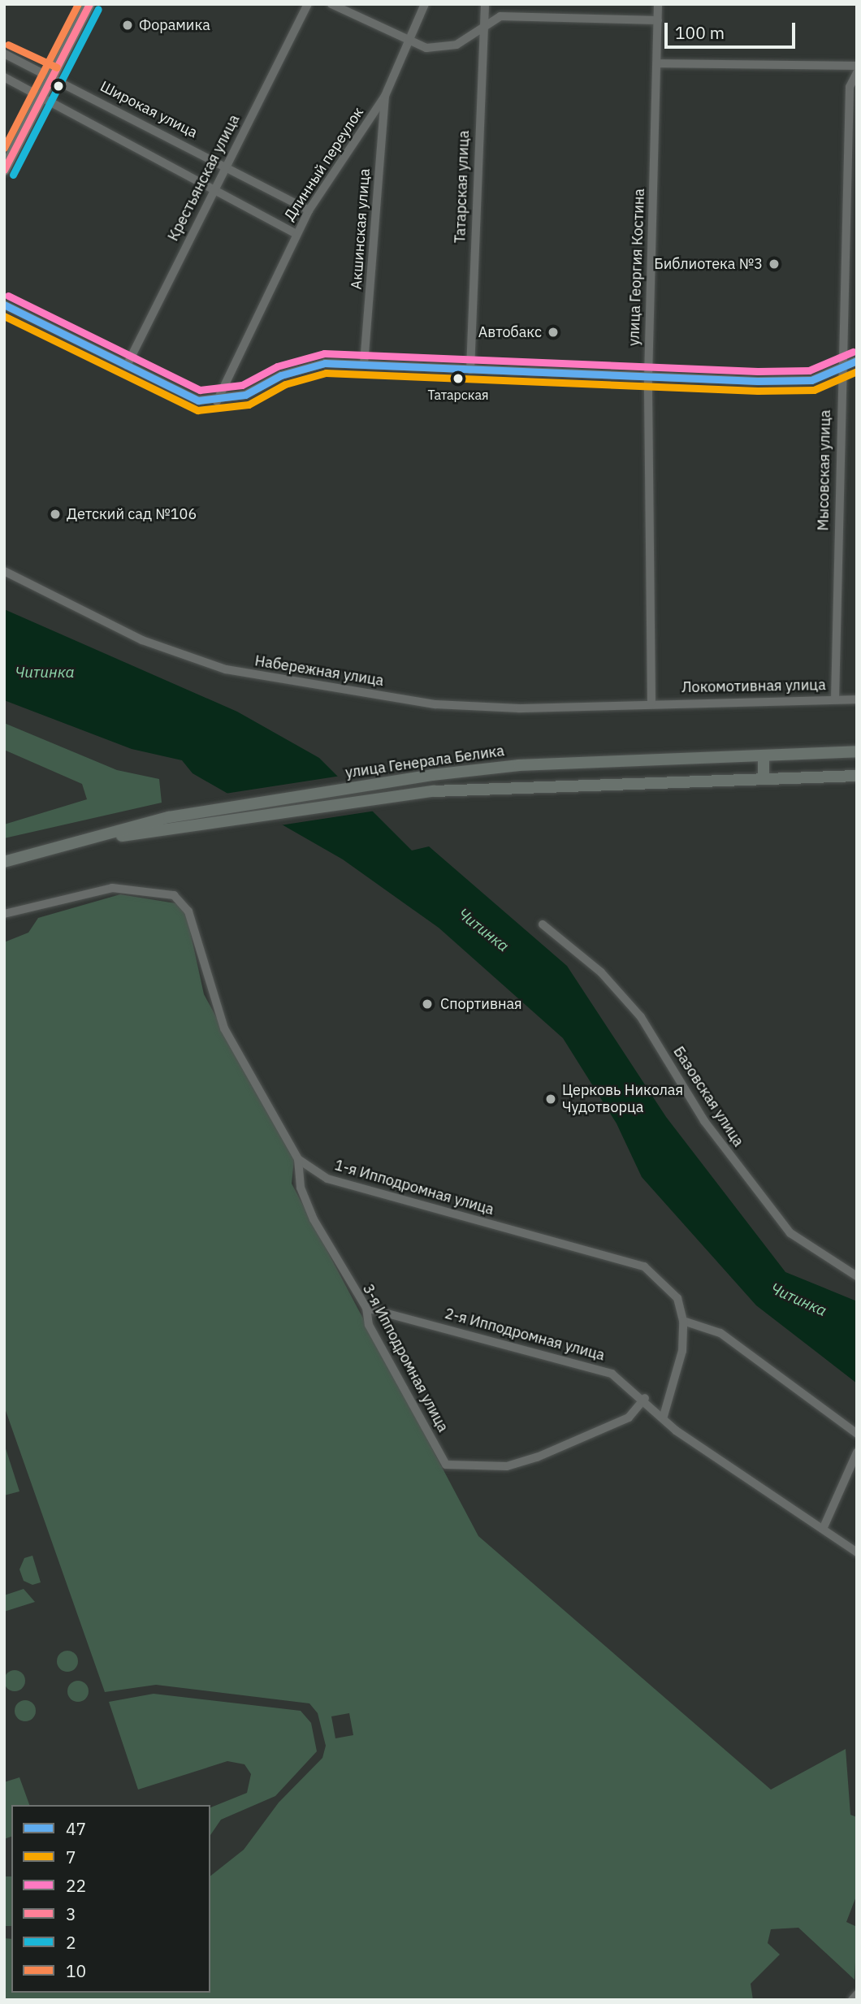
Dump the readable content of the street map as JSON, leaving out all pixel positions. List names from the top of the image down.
{
  "streets": {
    "main road": ["улица Генерала Белика"],
    "street": [
      "Широкая улица",
      "Длинный переулок",
      "Крестьянская улица",
      "Татарская улица",
      "Акшинская улица",
      "улица Георгия Костина",
      "Мысовская улица",
      "Набережная улица",
      "Локомотивная улица",
      "Базовская улица",
      "1-я Ипподромная улица",
      "2-я Ипподромная улица",
      "3-я Ипподромная улица"
    ]
  },
  "crossings": [
    ["Широкая улица", "Длинный переулок"],
    ["Широкая улица", "Крестьянская улица"],
    ["Длинный переулок", "Акшинская улица"],
    ["улица Георгия Костина", "Набережная улица"],
    ["улица Георгия Костина", "Локомотивная улица"],
    ["Мысовская улица", "Локомотивная улица"],
    ["Набережная улица", "Локомотивная улица"],
    ["1-я Ипподромная улица", "3-я Ипподромная улица"],
    ["2-я Ипподромная улица", "3-я Ипподромная улица"]
  ],
  "water": ["Читинка"],
  "places": [
    "Форамика",
    "Библиотека №3",
    "Автобакс",
    "Татарская",
    "Детский сад №106",
    "Спортивная",
    "Церковь Николая Чудотворца"
  ],
  "lines": [
    "transit line 3",
    "transit line 10",
    "transit line 2",
    "transit line 22",
    "transit line 47",
    "transit line 7"
  ],
  "legend": [
    "47",
    "7",
    "22",
    "3",
    "2",
    "10"
  ],
  "scale_bar": "100 m"
}
